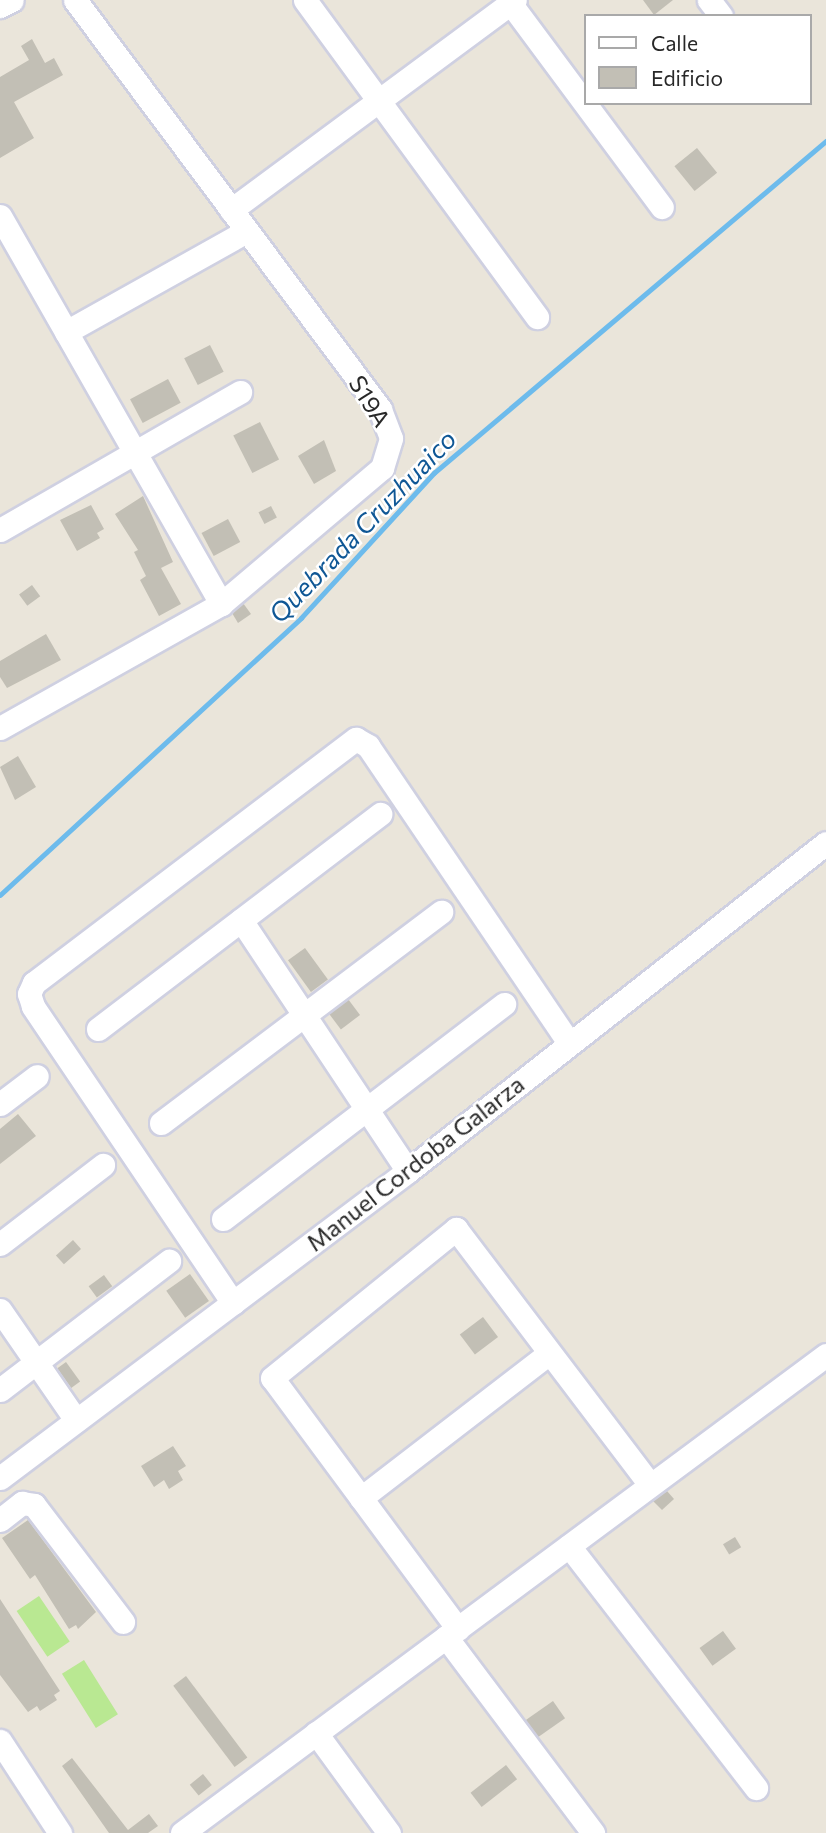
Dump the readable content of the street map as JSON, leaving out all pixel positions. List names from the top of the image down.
{
  "streets": {
    "street": ["S19A", "Manuel Cordoba Galarza"]
  },
  "water": ["Quebrada Cruzhuaico"],
  "legend": ["Calle", "Edificio"]
}
